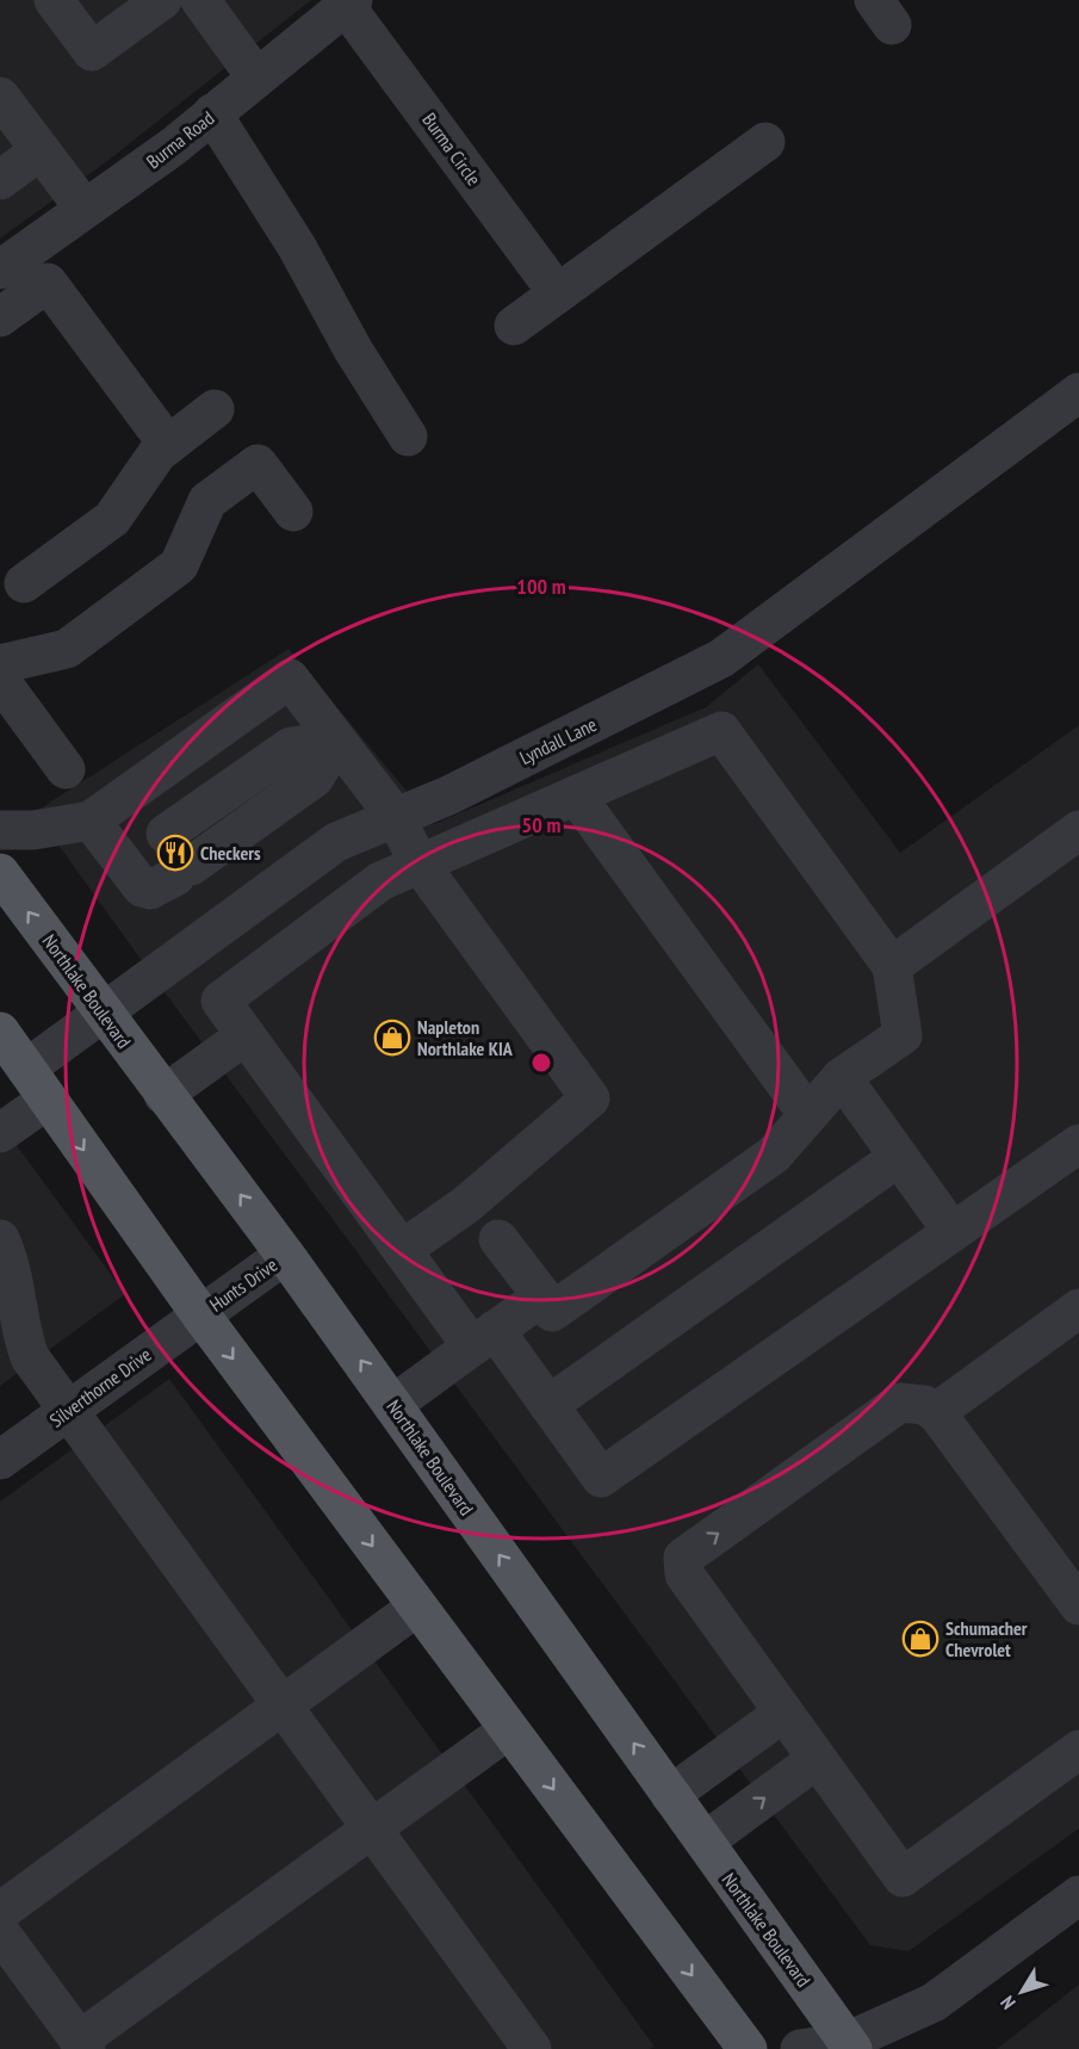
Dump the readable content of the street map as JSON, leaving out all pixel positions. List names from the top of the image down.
{
  "streets": {
    "main road": ["Northlake Boulevard"],
    "street": [
      "Burma Road",
      "Burma Circle",
      "Lyndall Lane",
      "Hunts Drive",
      "Silverthorne Drive"
    ]
  },
  "crossings": [
    ["Burma Road", "Burma Circle"],
    ["Lyndall Lane", "Northlake Boulevard"],
    ["Northlake Boulevard", "Hunts Drive"],
    ["Hunts Drive", "Silverthorne Drive"]
  ],
  "places": {
    "restaurant": ["Checkers"],
    "shop": ["Napleton Northlake KIA", "Schumacher Chevrolet"]
  },
  "north": "bottom left",
  "rings": ["100 m", "50 m"]
}
